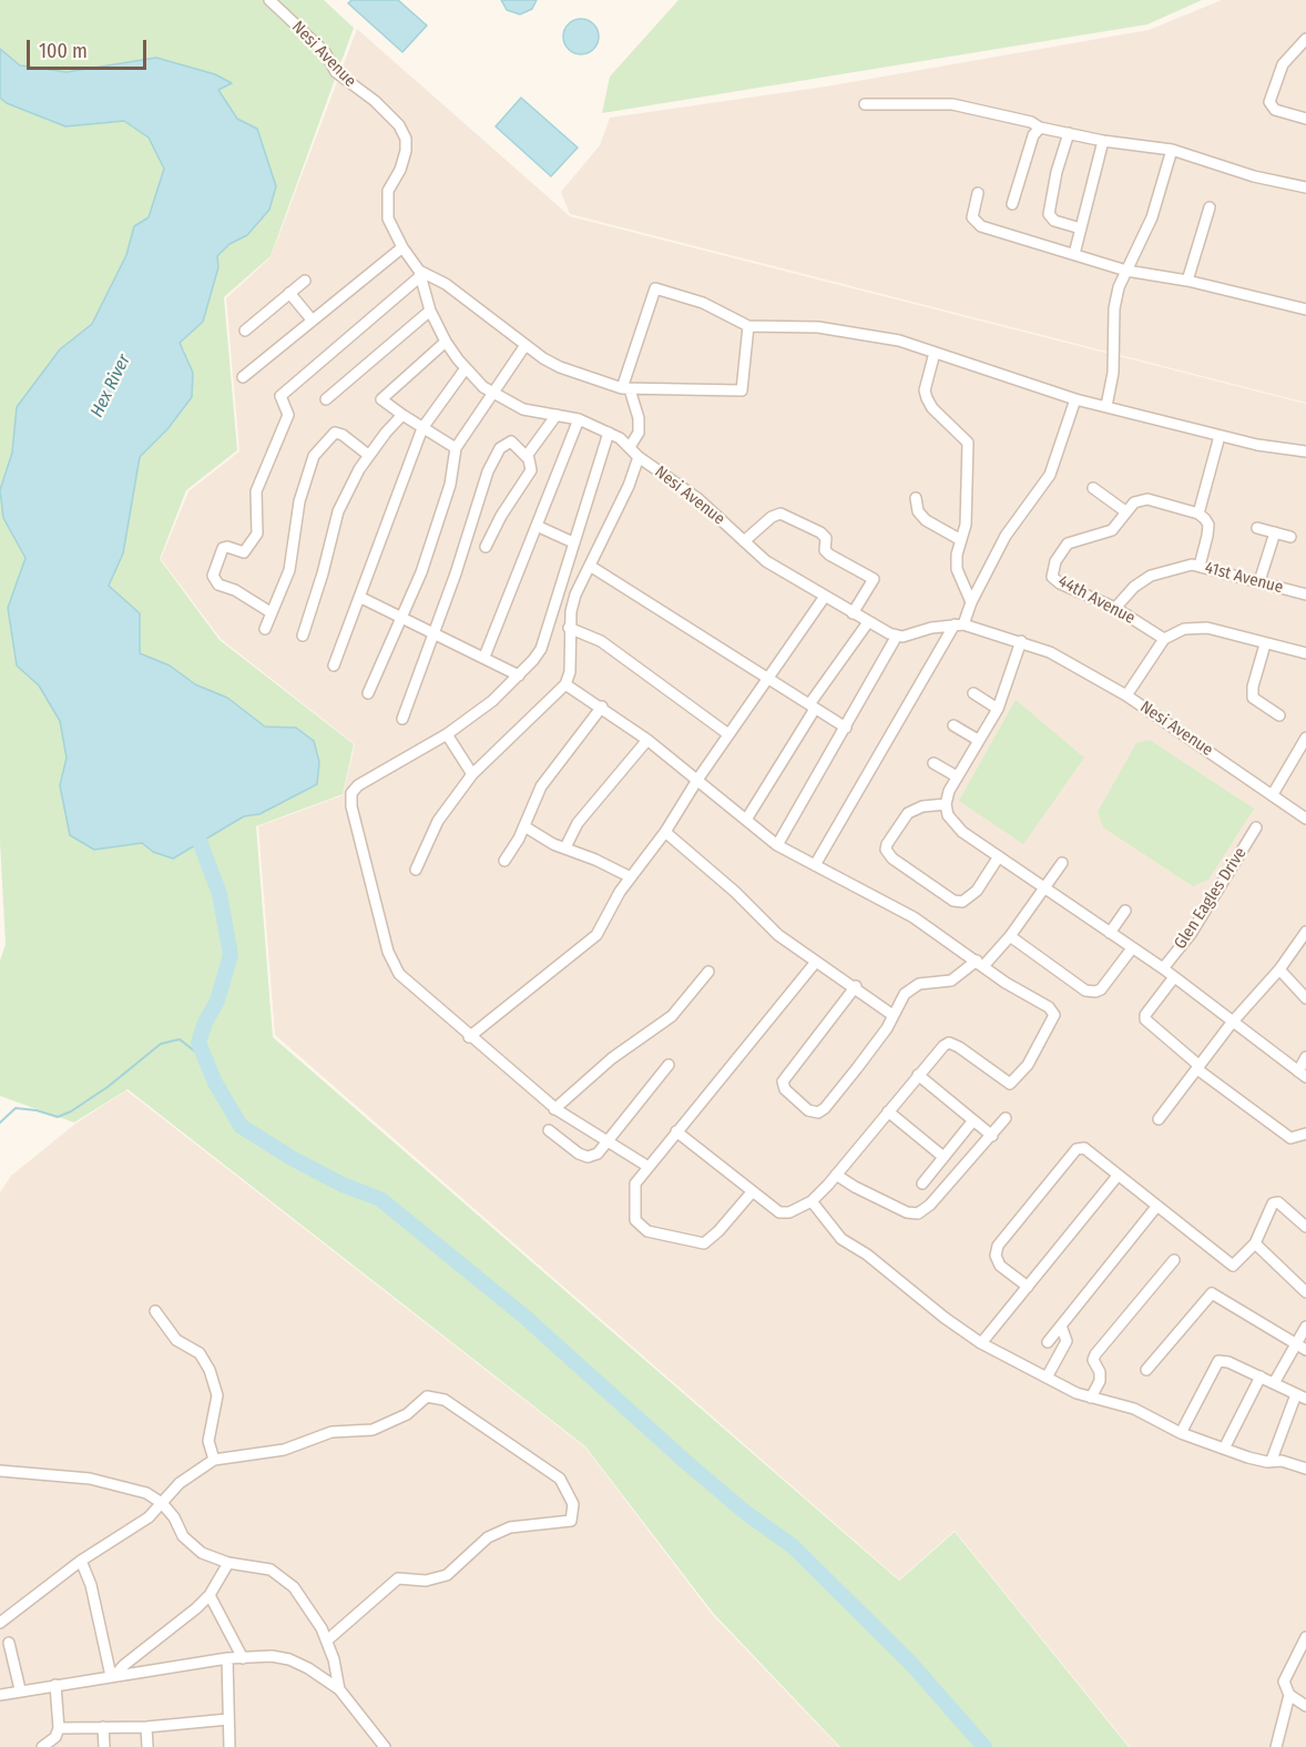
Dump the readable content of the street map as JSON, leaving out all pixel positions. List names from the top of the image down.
{
  "streets": {
    "street": [
      "Nesi Avenue",
      "41st Avenue",
      "44th Avenue",
      "Glen Eagles Drive"
    ]
  },
  "crossings": [
    ["41st Avenue", "44th Avenue"]
  ],
  "water": ["Hex River"],
  "scale_bar": "100 m"
}
